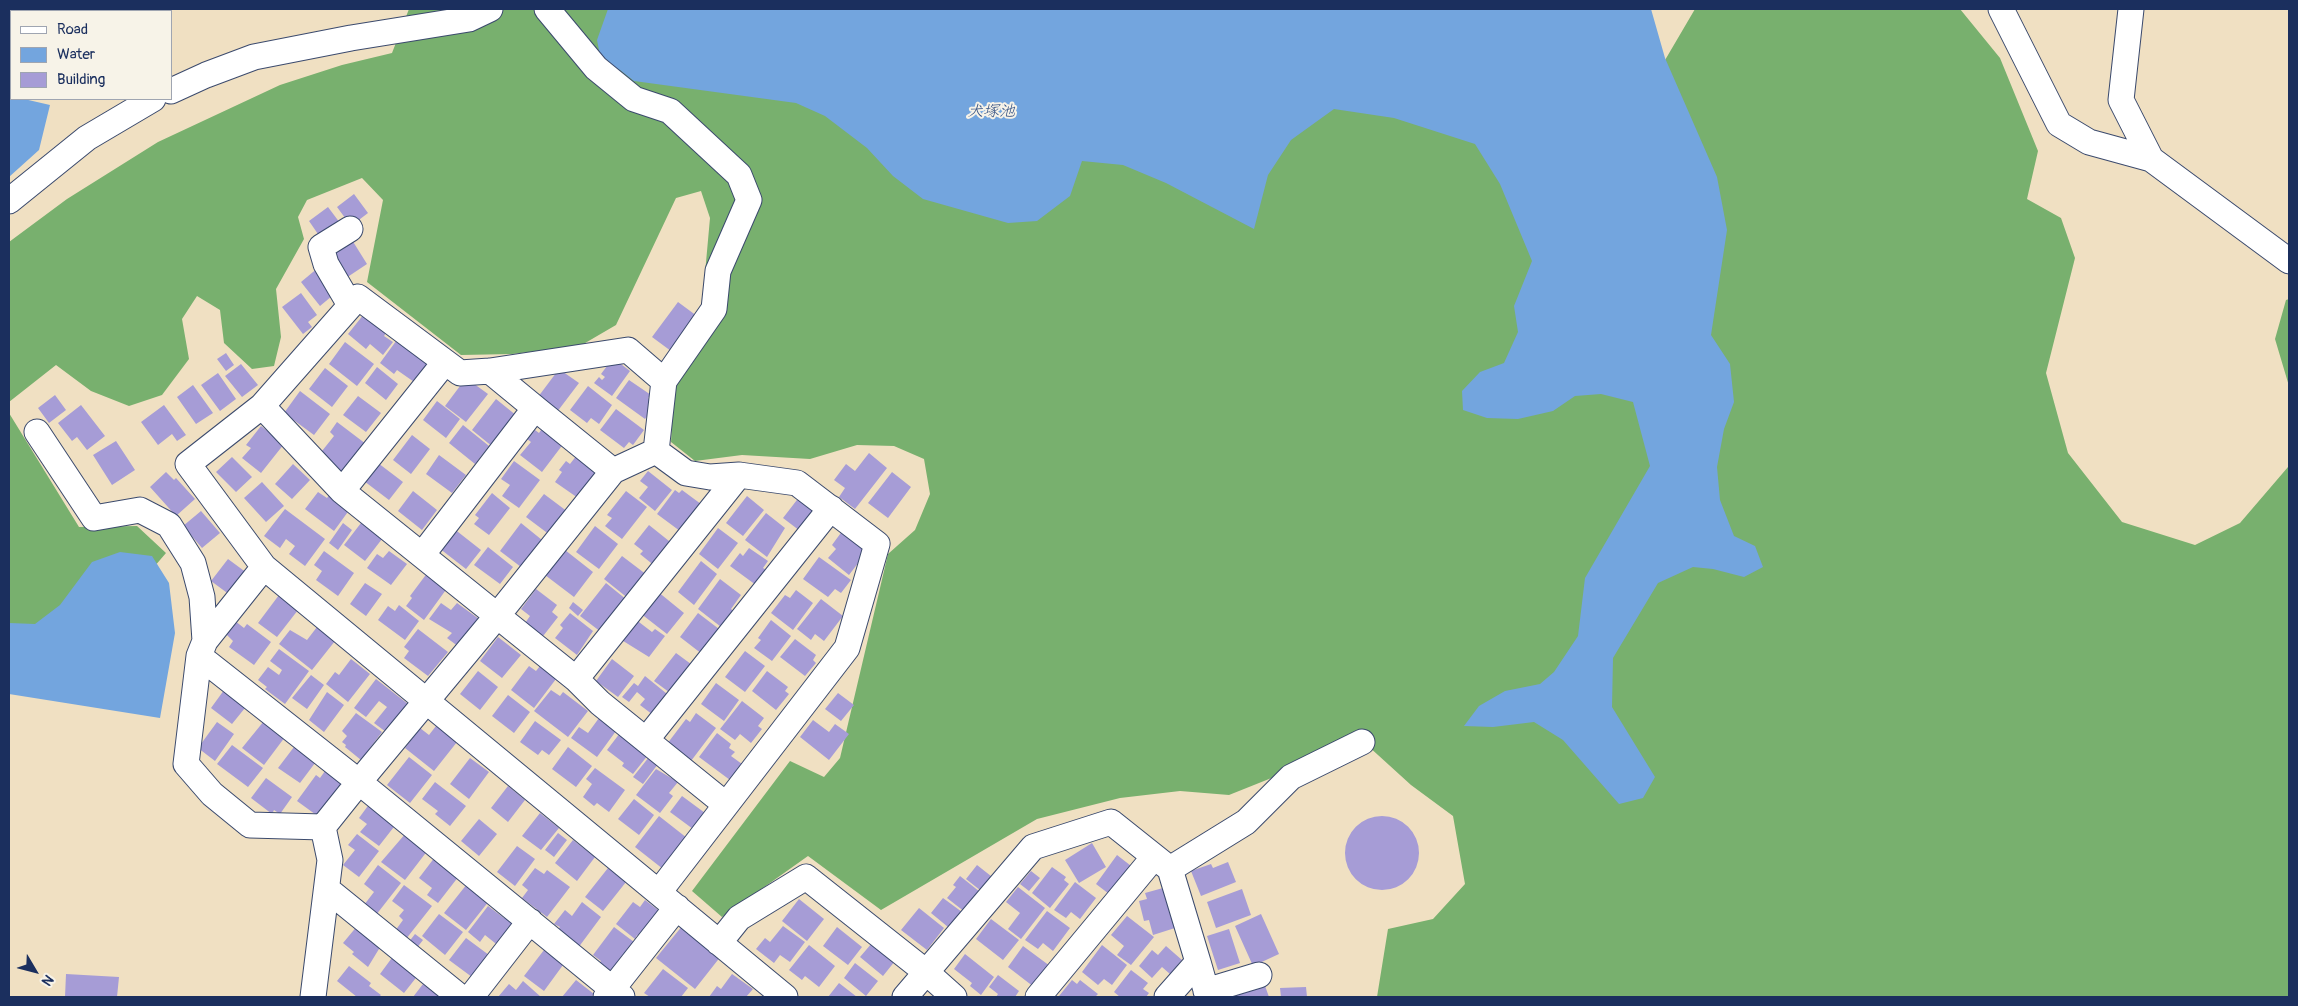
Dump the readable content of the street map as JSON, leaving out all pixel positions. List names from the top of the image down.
{
  "water": ["犬塚池"],
  "legend": ["Road", "Water", "Building"],
  "north": "bottom right"
}
